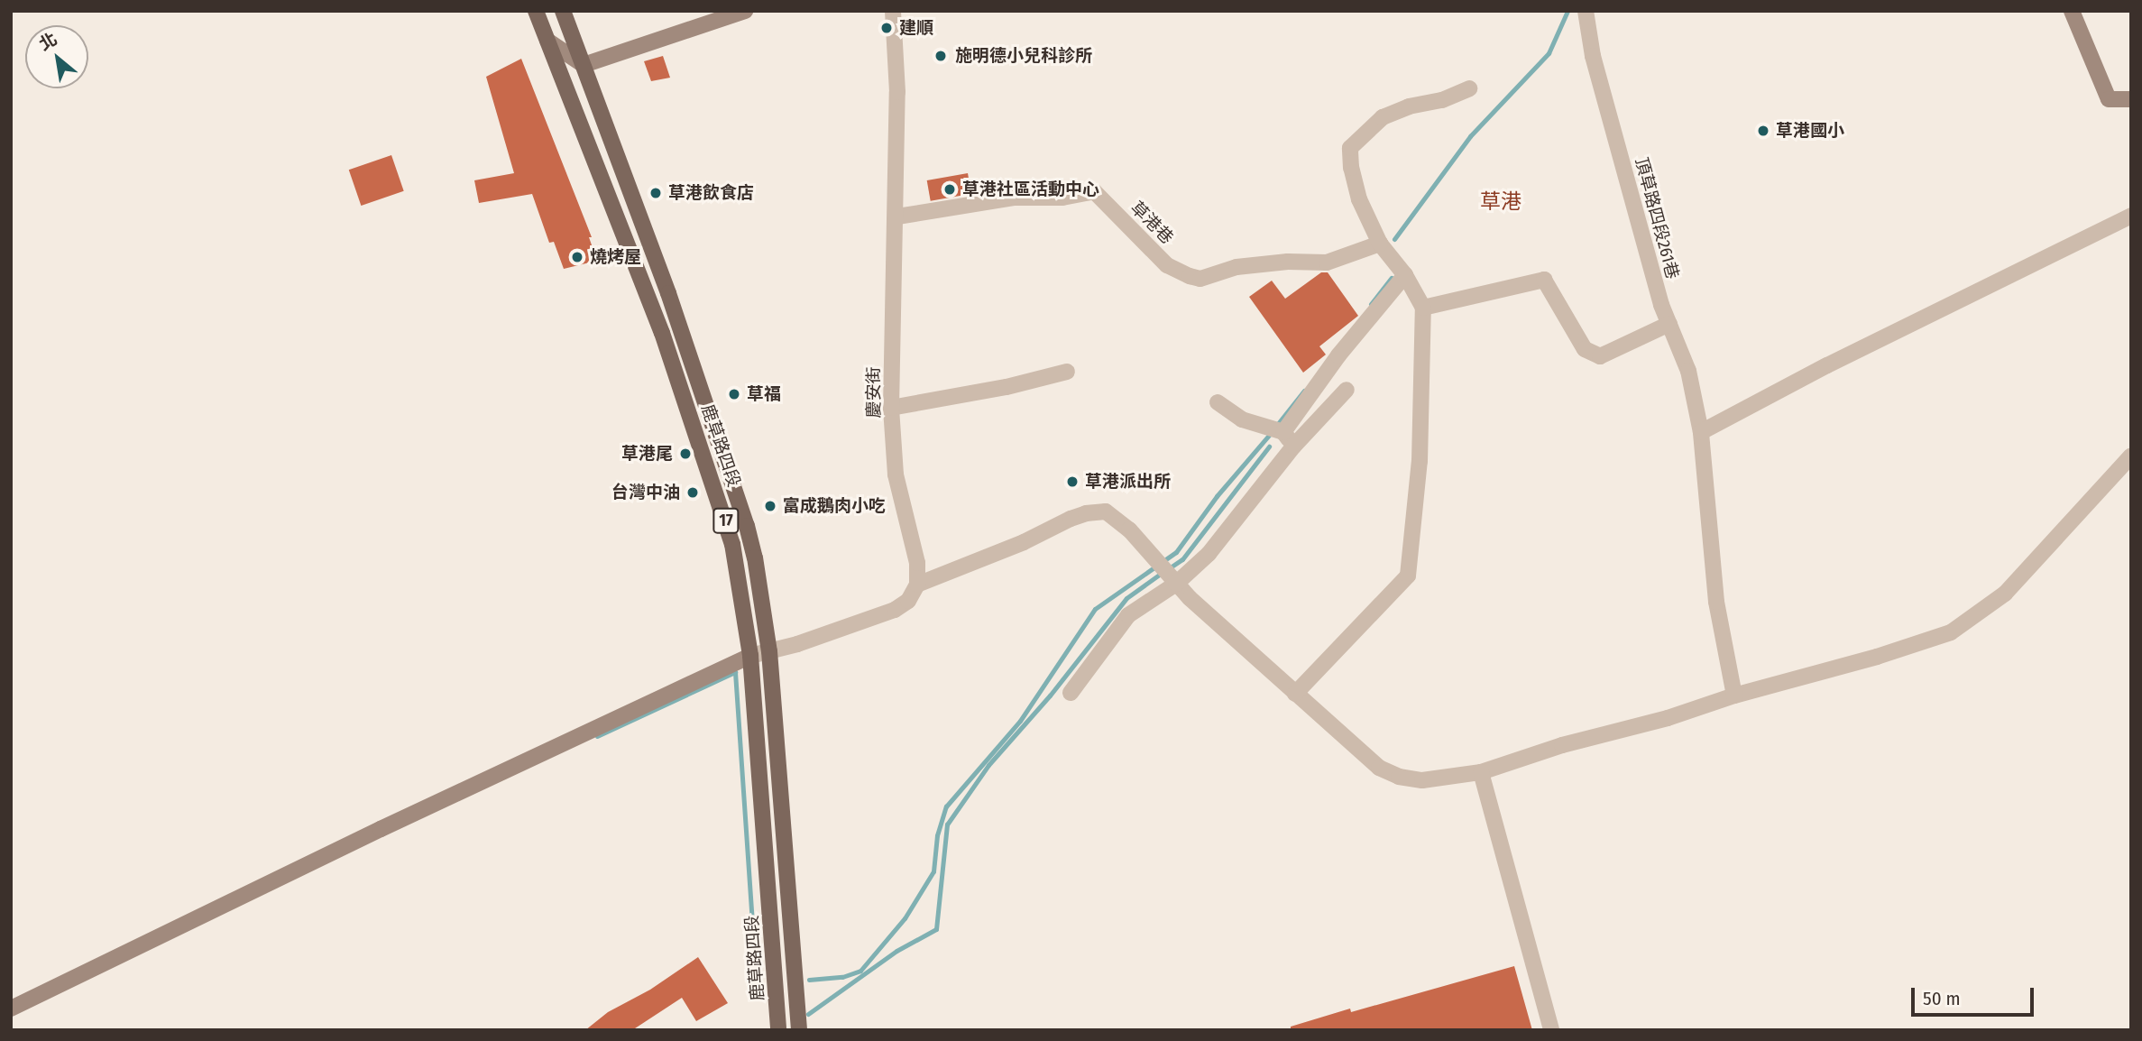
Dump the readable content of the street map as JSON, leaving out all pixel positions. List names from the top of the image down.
{
  "streets": {
    "main road": ["鹿草路四段", "17"],
    "street": ["頂草路四段261巷", "草港巷", "慶安街"]
  },
  "crossings": [
    ["草港巷", "慶安街"]
  ],
  "districts": ["草港"],
  "places": [
    "建順",
    "施明德小兒科診所",
    "草港國小",
    "草港社區活動中心",
    "草港飲食店",
    "燒烤屋",
    "草福",
    "草港尾",
    "草港派出所",
    "台灣中油",
    "富成鵝肉小吃"
  ],
  "scale_bar": "50 m",
  "north": "top left"
}
